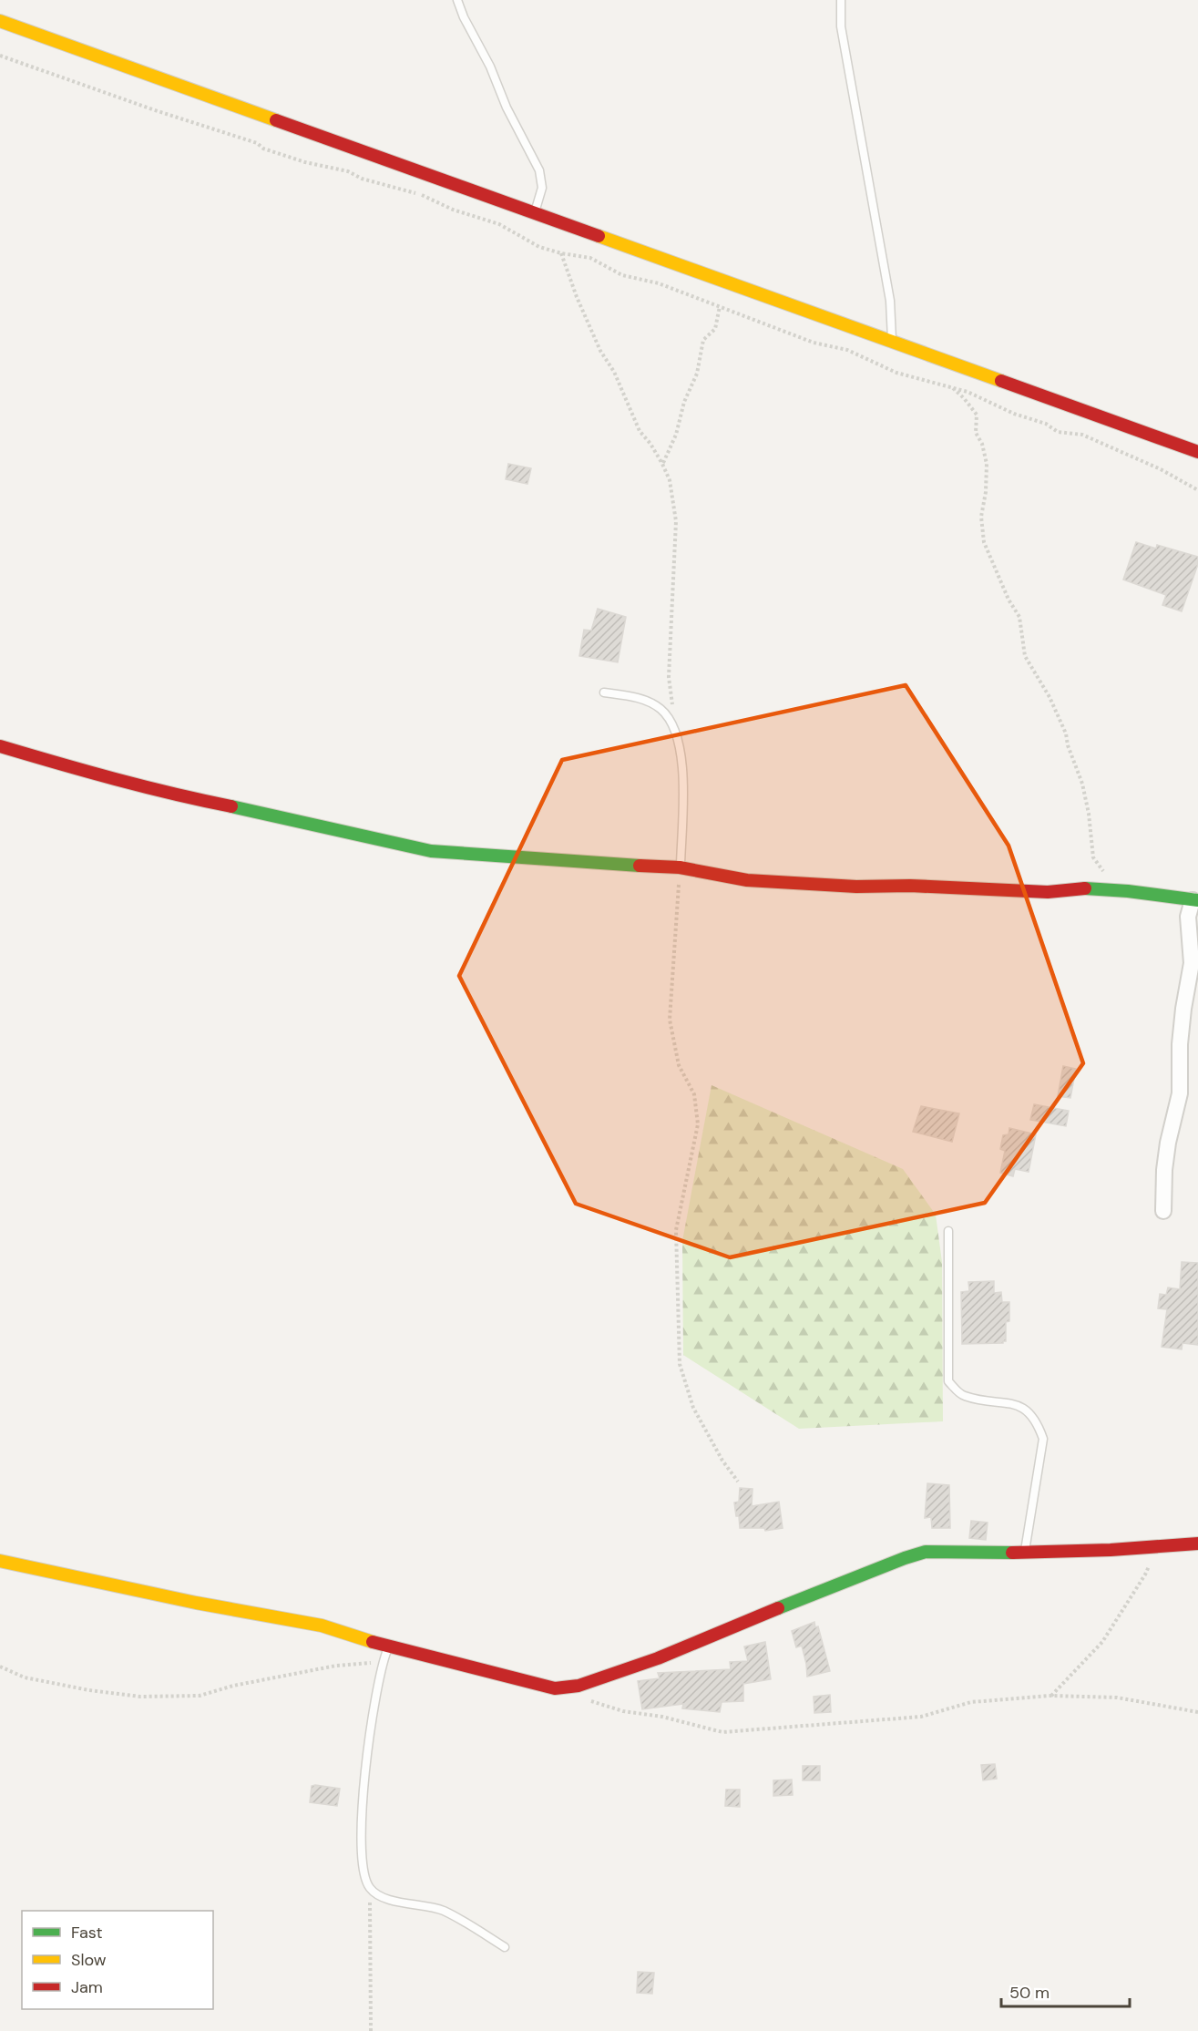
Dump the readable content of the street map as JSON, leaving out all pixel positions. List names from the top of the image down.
{
  "legend": ["Fast", "Slow", "Jam"],
  "scale_bar": "50 m"
}
